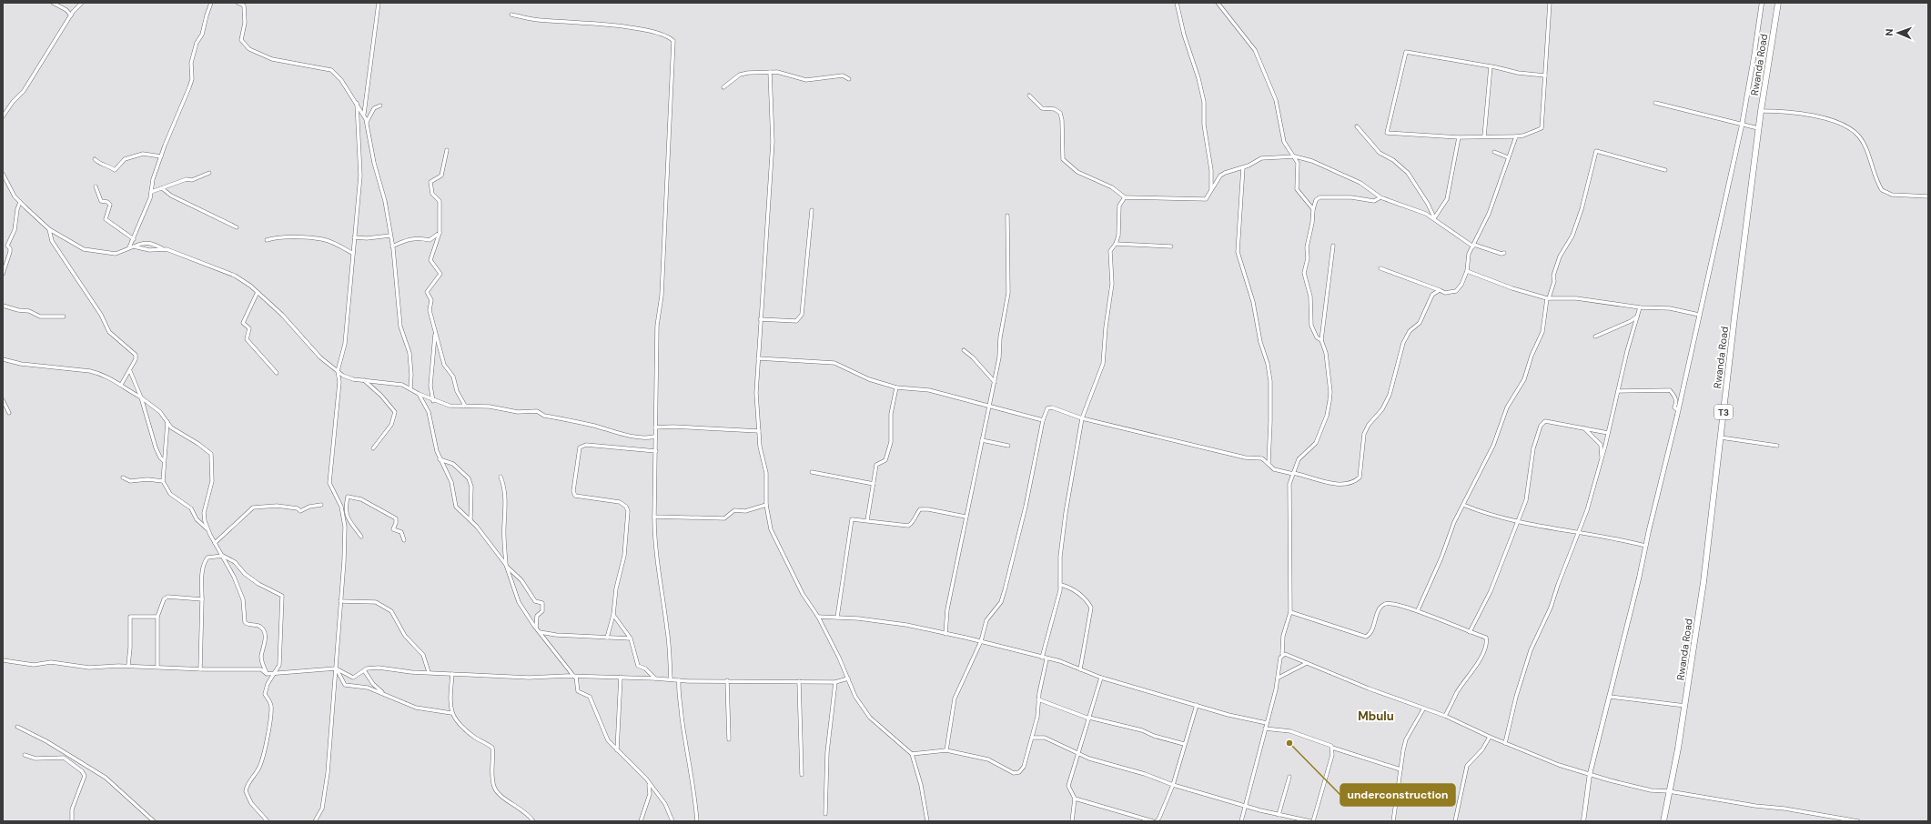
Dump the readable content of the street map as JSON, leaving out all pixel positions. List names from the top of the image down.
{
  "streets": {
    "highway": ["Rwanda Road", "T3"]
  },
  "districts": ["Mbulu"],
  "places": ["underconstruction"],
  "north": "left"
}
